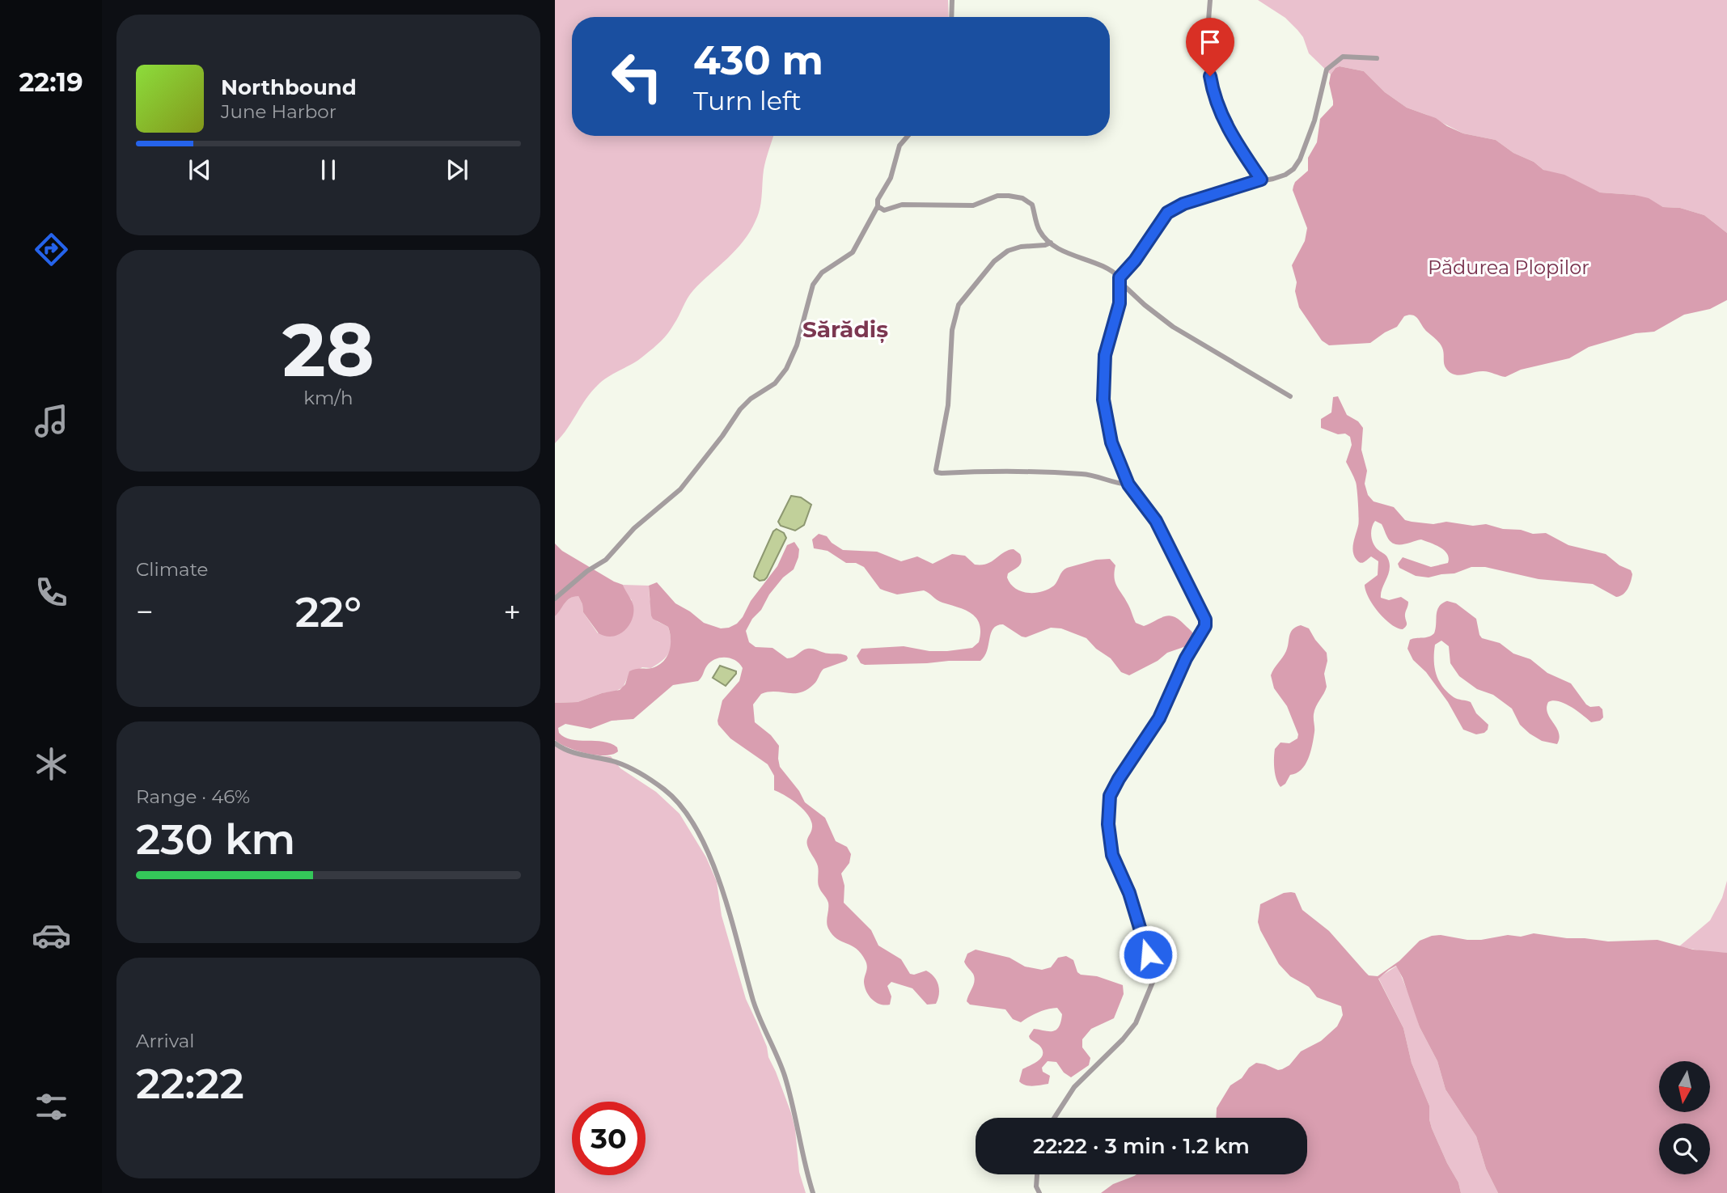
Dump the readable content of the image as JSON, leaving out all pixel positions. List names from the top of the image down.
{
  "districts": ["Sărădiș"],
  "parks": ["Pădurea Plopilor"],
  "north": "bottom",
  "page": {
    "tabs": "22:19",
    "turn": ["430 m", "Turn left"],
    "song": ["Northbound", "June Harbor"],
    "tile": [
      ["28", "km/h"],
      "Climate",
      ["Range · 46%", "230 km"],
      ["Arrival", "22:22"]
    ],
    "heat": ["−", "22°", "+"],
    "limit": "30",
    "trip": "22:22 · 3 min · 1.2 km"
  }
}
